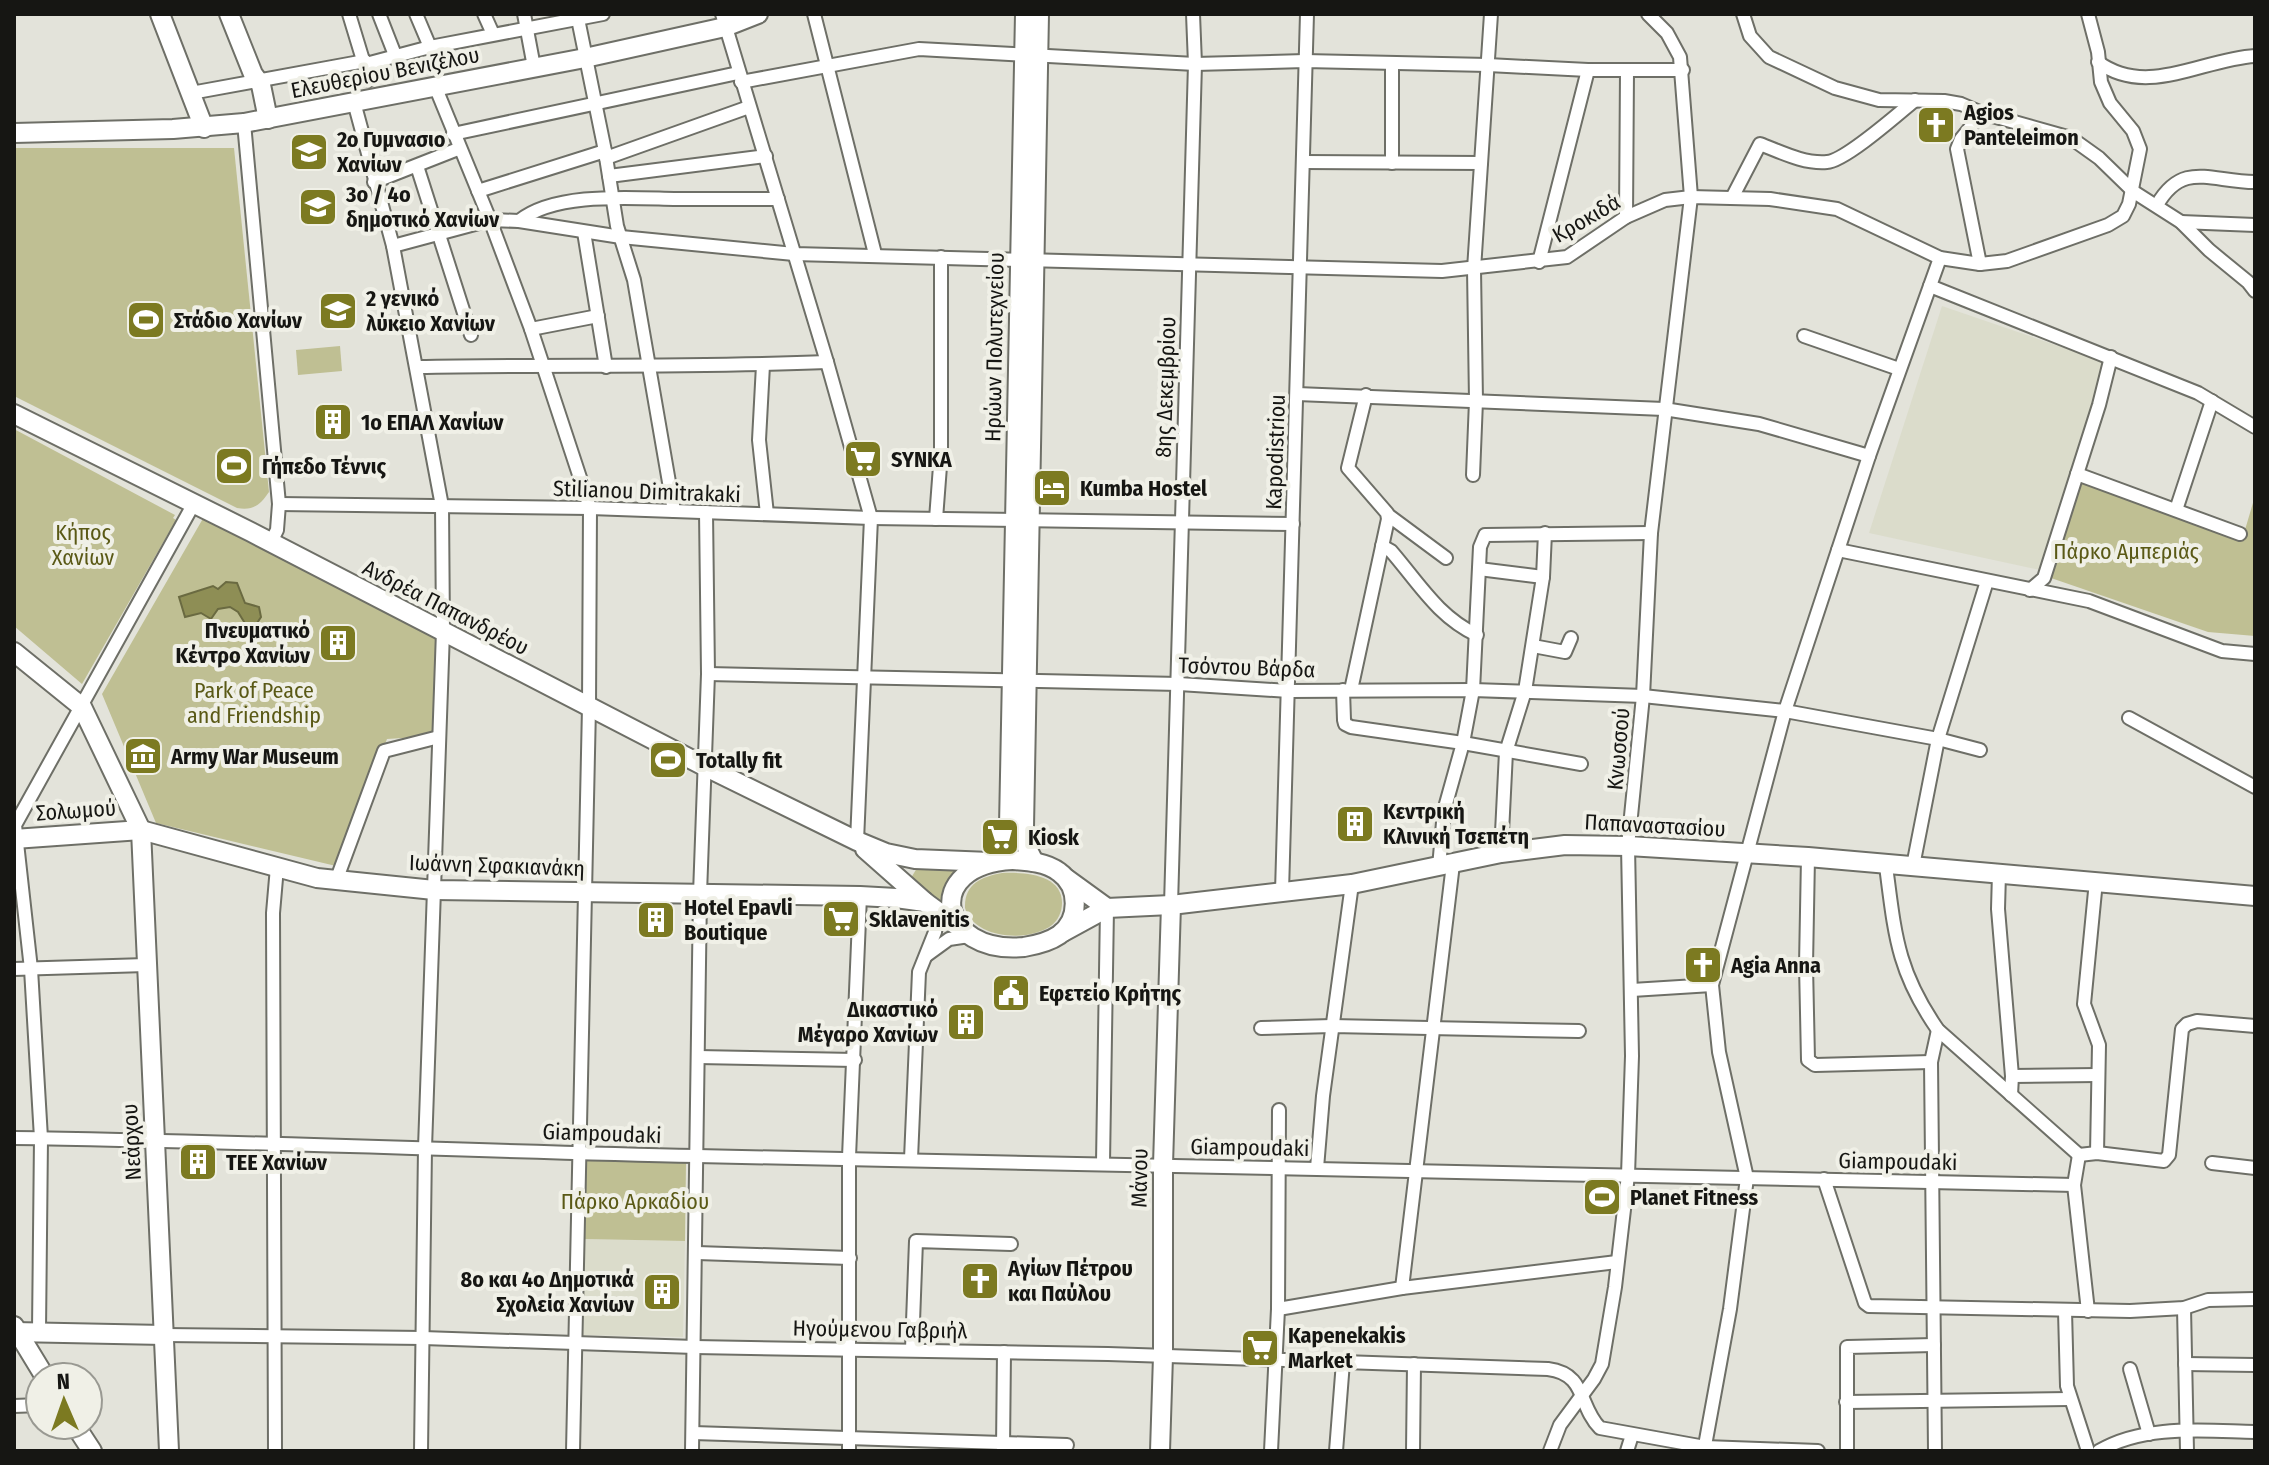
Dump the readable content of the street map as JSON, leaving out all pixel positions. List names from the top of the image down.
{
  "streets": {
    "main road": [
      "Ελευθερίου Βενιζέλου",
      "Ηρώων Πολυτεχνείου",
      "Ανδρέα Παπανδρέου",
      "Σολωμού",
      "Παπαναστασίου",
      "Ιωάννη Σφακιανάκη",
      "Νεάρχου",
      "Μάνου"
    ],
    "street": [
      "Κροκιδά",
      "8ης Δεκεμβρίου",
      "Kapodistriou",
      "Stilianou Dimitrakaki",
      "Τσόντου Βάρδα",
      "Κνωσσού",
      "Giampoudaki",
      "Ηγούμενου Γαβριήλ"
    ]
  },
  "crossings": [
    ["Κροκιδά", "Ηρώων Πολυτεχνείου"],
    ["Κροκιδά", "8ης Δεκεμβρίου"],
    ["Κροκιδά", "Kapodistriou"],
    ["Κροκιδά", "Κνωσσού"],
    ["Ηρώων Πολυτεχνείου", "Stilianou Dimitrakaki"],
    ["Ηρώων Πολυτεχνείου", "Τσόντου Βάρδα"],
    ["8ης Δεκεμβρίου", "Stilianou Dimitrakaki"],
    ["8ης Δεκεμβρίου", "Τσόντου Βάρδα"],
    ["8ης Δεκεμβρίου", "Παπαναστασίου"],
    ["8ης Δεκεμβρίου", "Μάνου"],
    ["Kapodistriou", "Stilianou Dimitrakaki"],
    ["Kapodistriou", "Τσόντου Βάρδα"],
    ["Kapodistriou", "Παπαναστασίου"],
    ["Ανδρέα Παπανδρέου", "Παπαναστασίου"],
    ["Ανδρέα Παπανδρέου", "Ιωάννη Σφακιανάκη"],
    ["Τσόντου Βάρδα", "Κνωσσού"],
    ["Κνωσσού", "Παπαναστασίου"],
    ["Κνωσσού", "Giampoudaki"],
    ["Κνωσσού", "Ηγούμενου Γαβριήλ"],
    ["Σολωμού", "Ιωάννη Σφακιανάκη"],
    ["Σολωμού", "Νεάρχου"],
    ["Παπαναστασίου", "Μάνου"],
    ["Ιωάννη Σφακιανάκη", "Νεάρχου"],
    ["Giampoudaki", "Νεάρχου"],
    ["Giampoudaki", "Μάνου"],
    ["Νεάρχου", "Ηγούμενου Γαβριήλ"],
    ["Μάνου", "Ηγούμενου Γαβριήλ"]
  ],
  "parks": [
    "Κήπος Χανίων",
    "Πάρκο Αμπεριάς",
    "Park of Peace and Friendship",
    "Πάρκο Αρκαδίου"
  ],
  "places": {
    "church": ["Agios Panteleimon", "Agia Anna", "Αγίων Πέτρου και Παύλου"],
    "school or university": ["2ο Γυμνασιο Χανίων", "3ο / 4ο δημοτικό Χανίων", "2 γενικό λύκειο Χανίων"],
    "sports": [
      "Στάδιο Χανίων",
      "Γήπεδο Τέννις",
      "Totally fit",
      "Planet Fitness"
    ],
    "building": [
      "1ο ΕΠΑΛ Χανίων",
      "Πνευματικό Κέντρο Χανίων",
      "Κεντρική Κλινική Τσεπέτη",
      "Hotel Epavli Boutique",
      "Δικαστικό Μέγαρο Χανίων",
      "ΤΕΕ Χανίων",
      "8ο και 4ο Δημοτικά Σχολεία Χανίων"
    ],
    "supermarket": [
      "SYNKA",
      "Kiosk",
      "Sklavenitis",
      "Kapenekakis Market"
    ],
    "hotel": ["Kumba Hostel"],
    "museum": ["Army War Museum"],
    "public building": ["Εφετείο Κρήτης"]
  },
  "north": "top"
}
